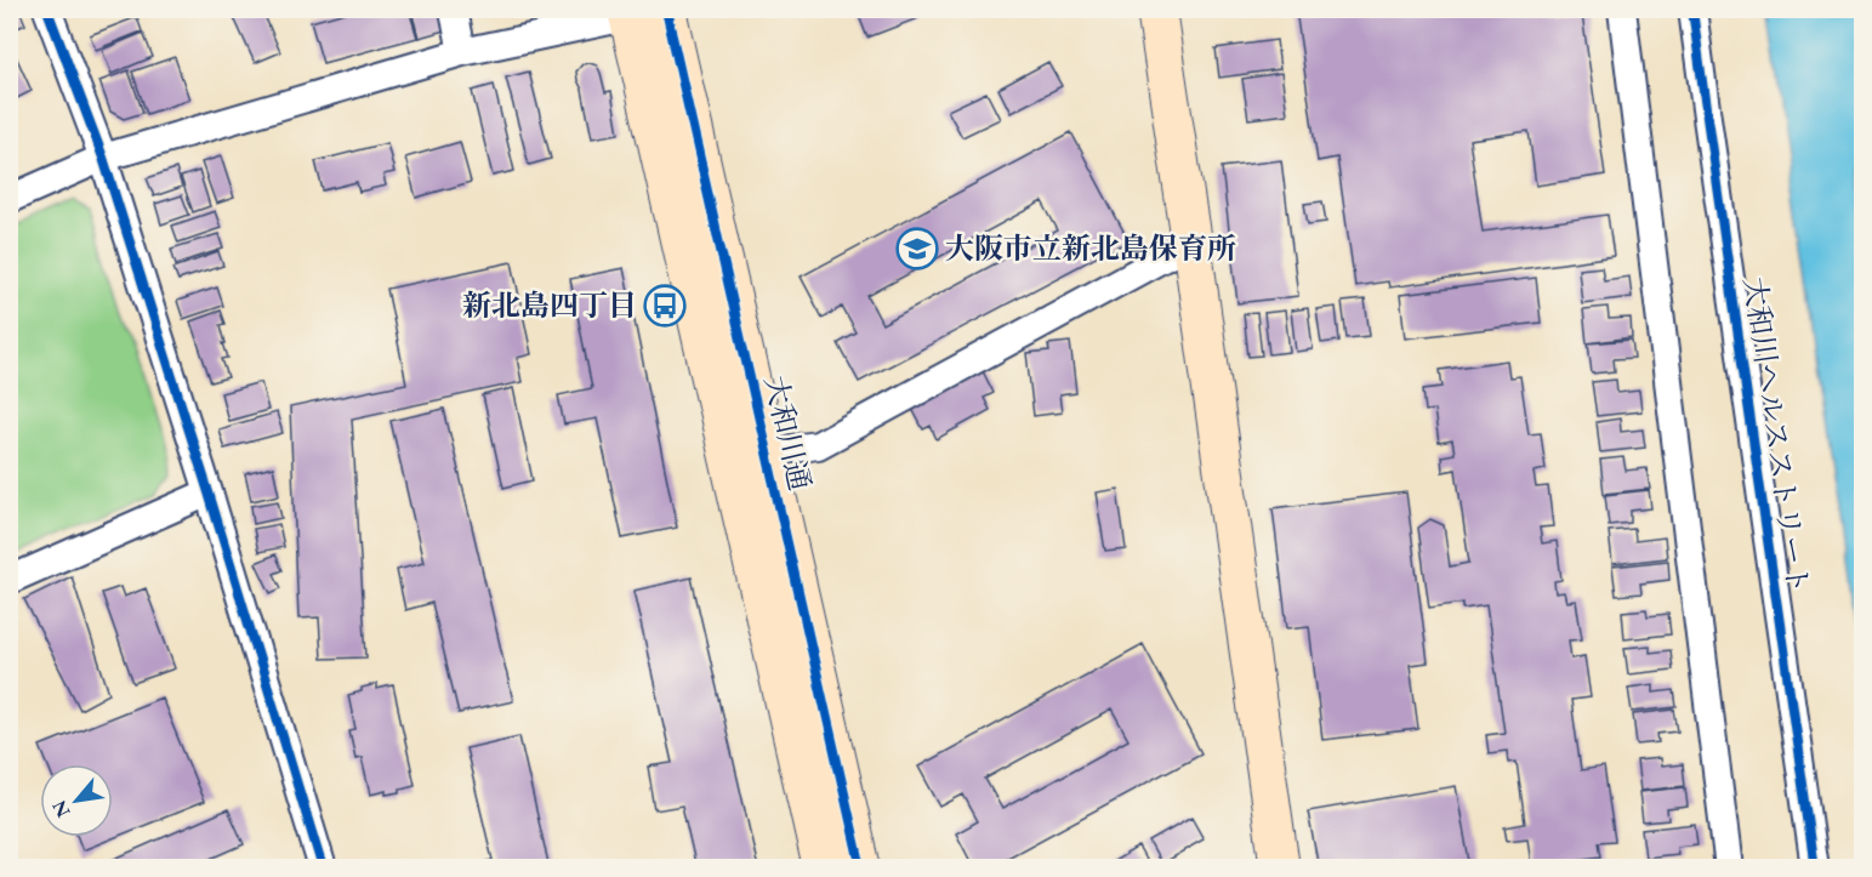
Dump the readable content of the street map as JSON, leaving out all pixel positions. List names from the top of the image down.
{
  "streets": {
    "street": ["大和川通", "大和川ヘルスストリート"]
  },
  "places": {
    "school or university": ["大阪市立新北島保育所"],
    "bus stop": ["新北島四丁目"]
  },
  "north": "bottom left"
}
